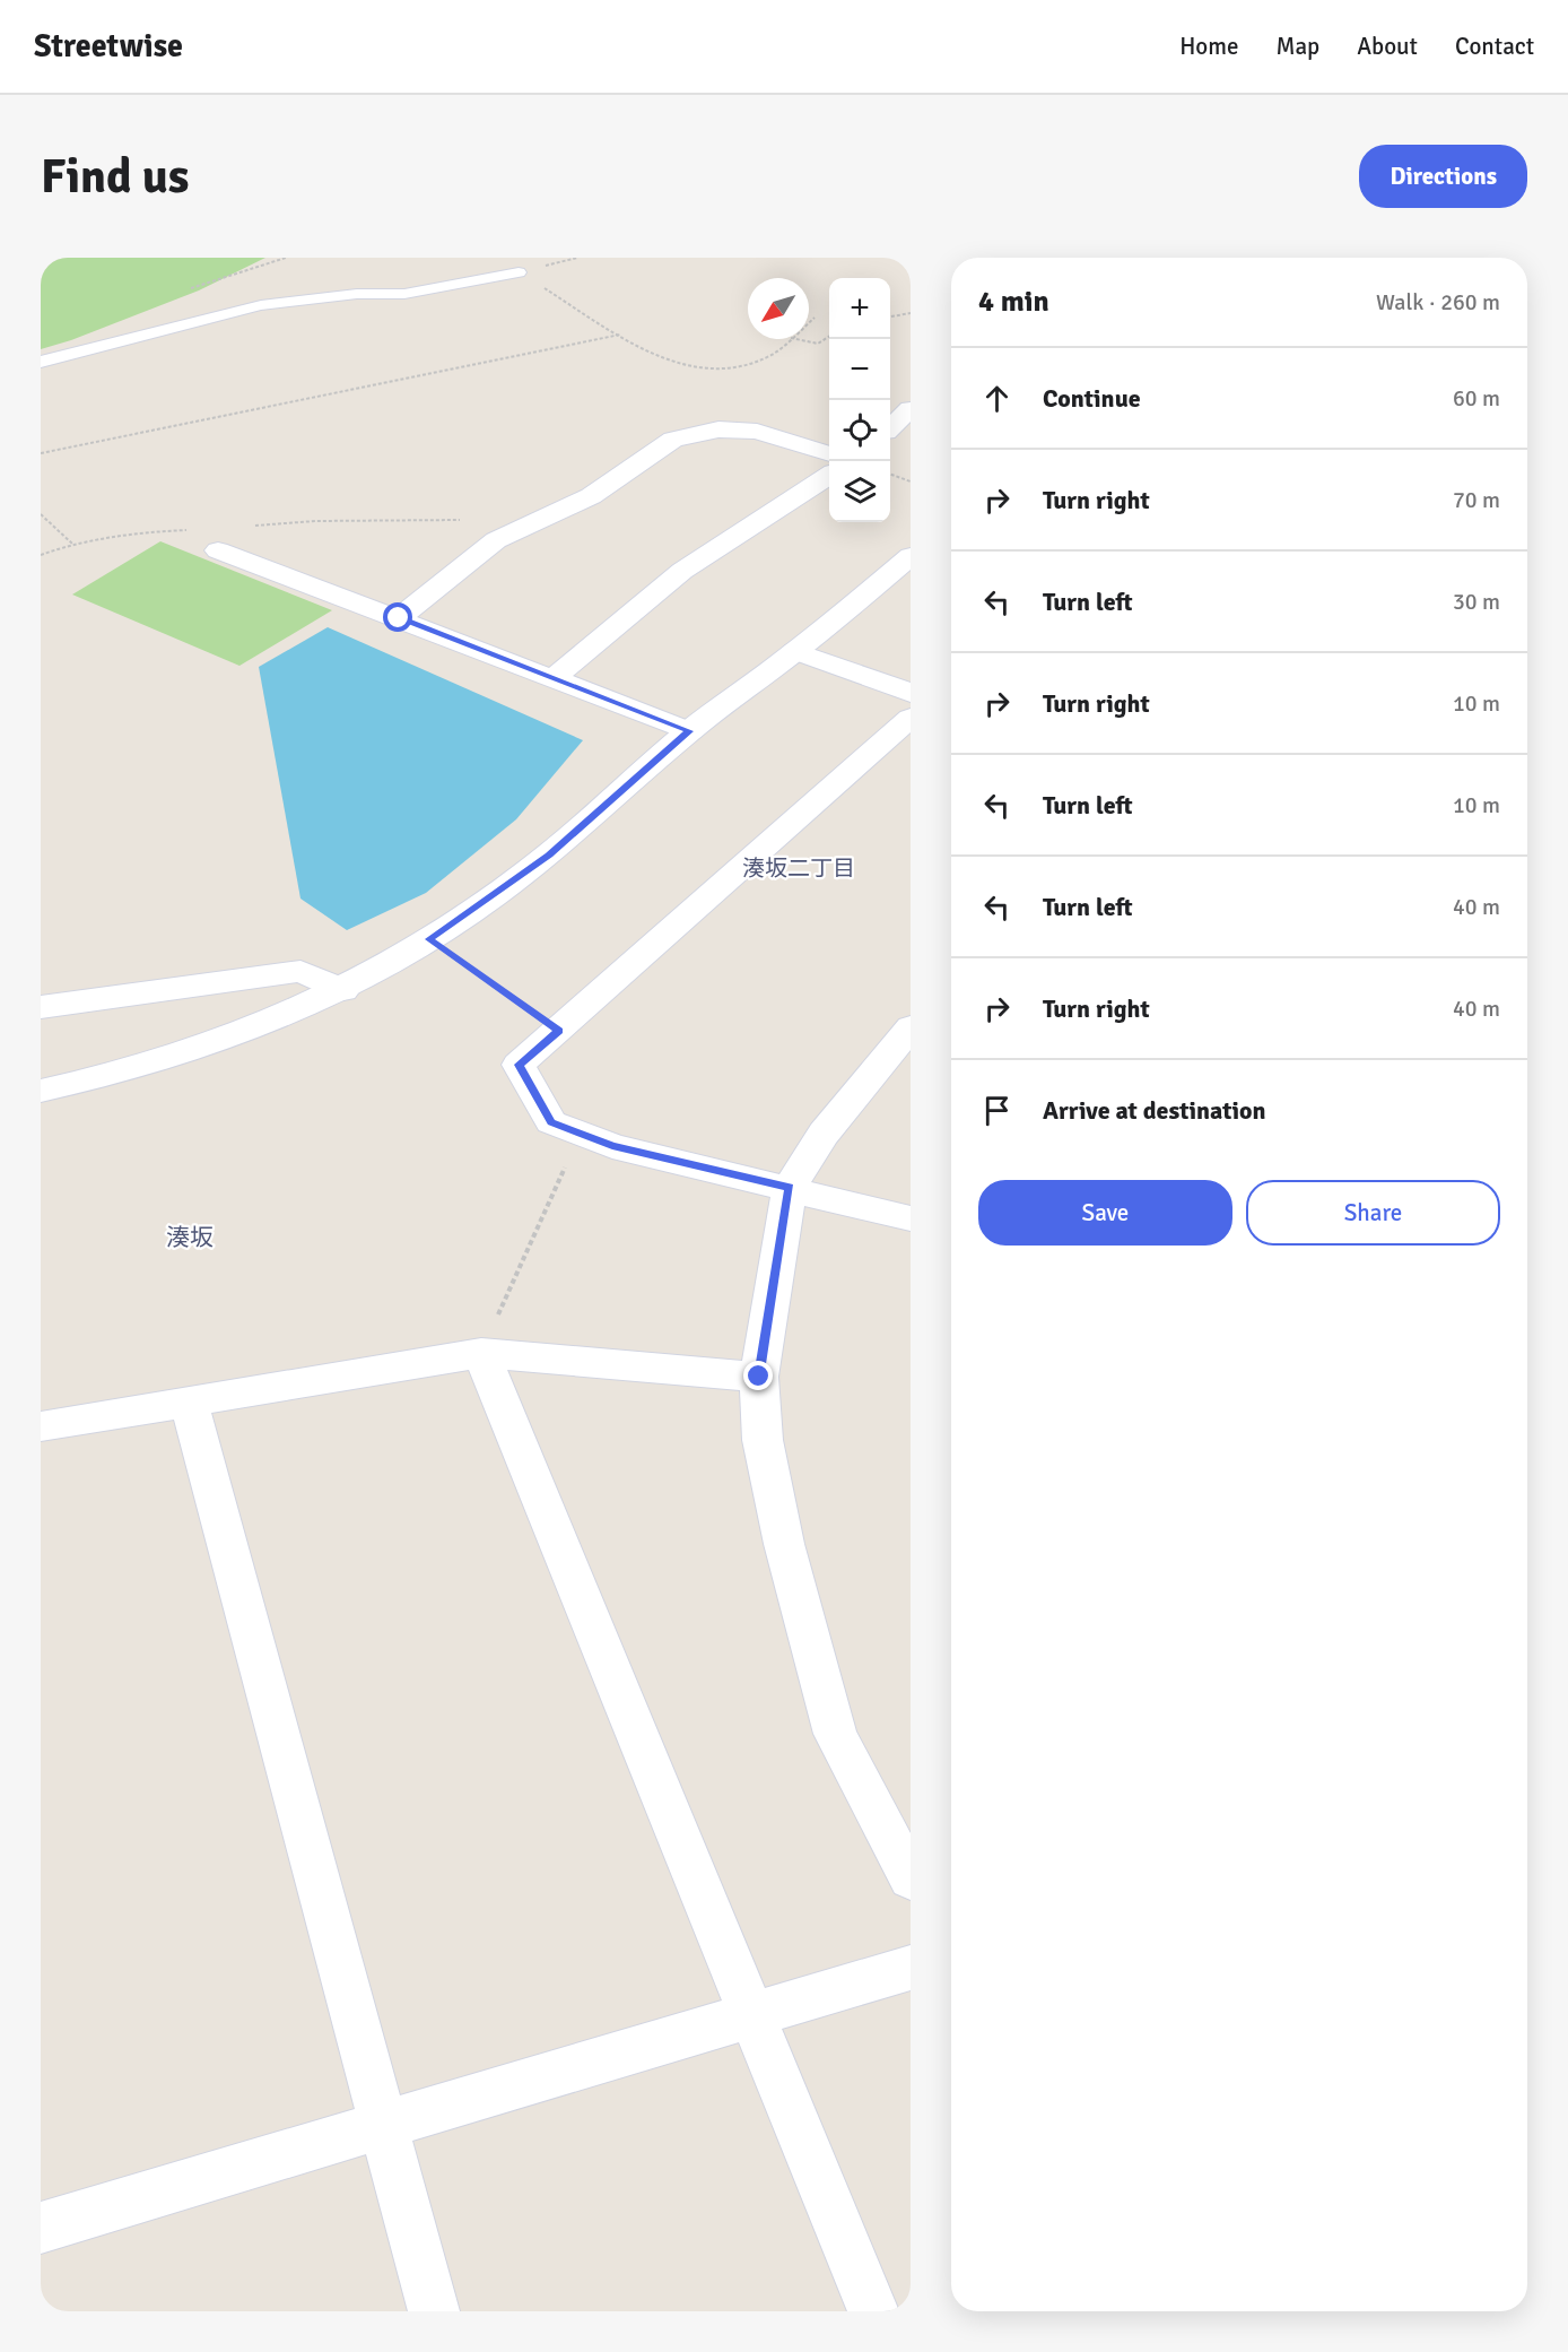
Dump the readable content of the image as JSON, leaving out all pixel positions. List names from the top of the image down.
{
  "districts": ["湊坂二丁目", "湊坂"],
  "north": "bottom left",
  "page": {
    "header": "Streetwise",
    "nav": [
      "Home",
      "Map",
      "About",
      "Contact"
    ],
    "buttons": [
      "Directions",
      ["Save", "Share"]
    ],
    "title": "Find us",
    "heading": ["4 min", "Walk · 260 m"],
    "map_buttons": ["+", "−"],
    "list": [
      ["Continue", "60 m"],
      ["Turn right", "70 m"],
      ["Turn left", "30 m"],
      ["Turn right", "10 m"],
      ["Turn left", "10 m"],
      ["Turn left", "40 m"],
      ["Turn right", "40 m"],
      "Arrive at destination"
    ]
  }
}
